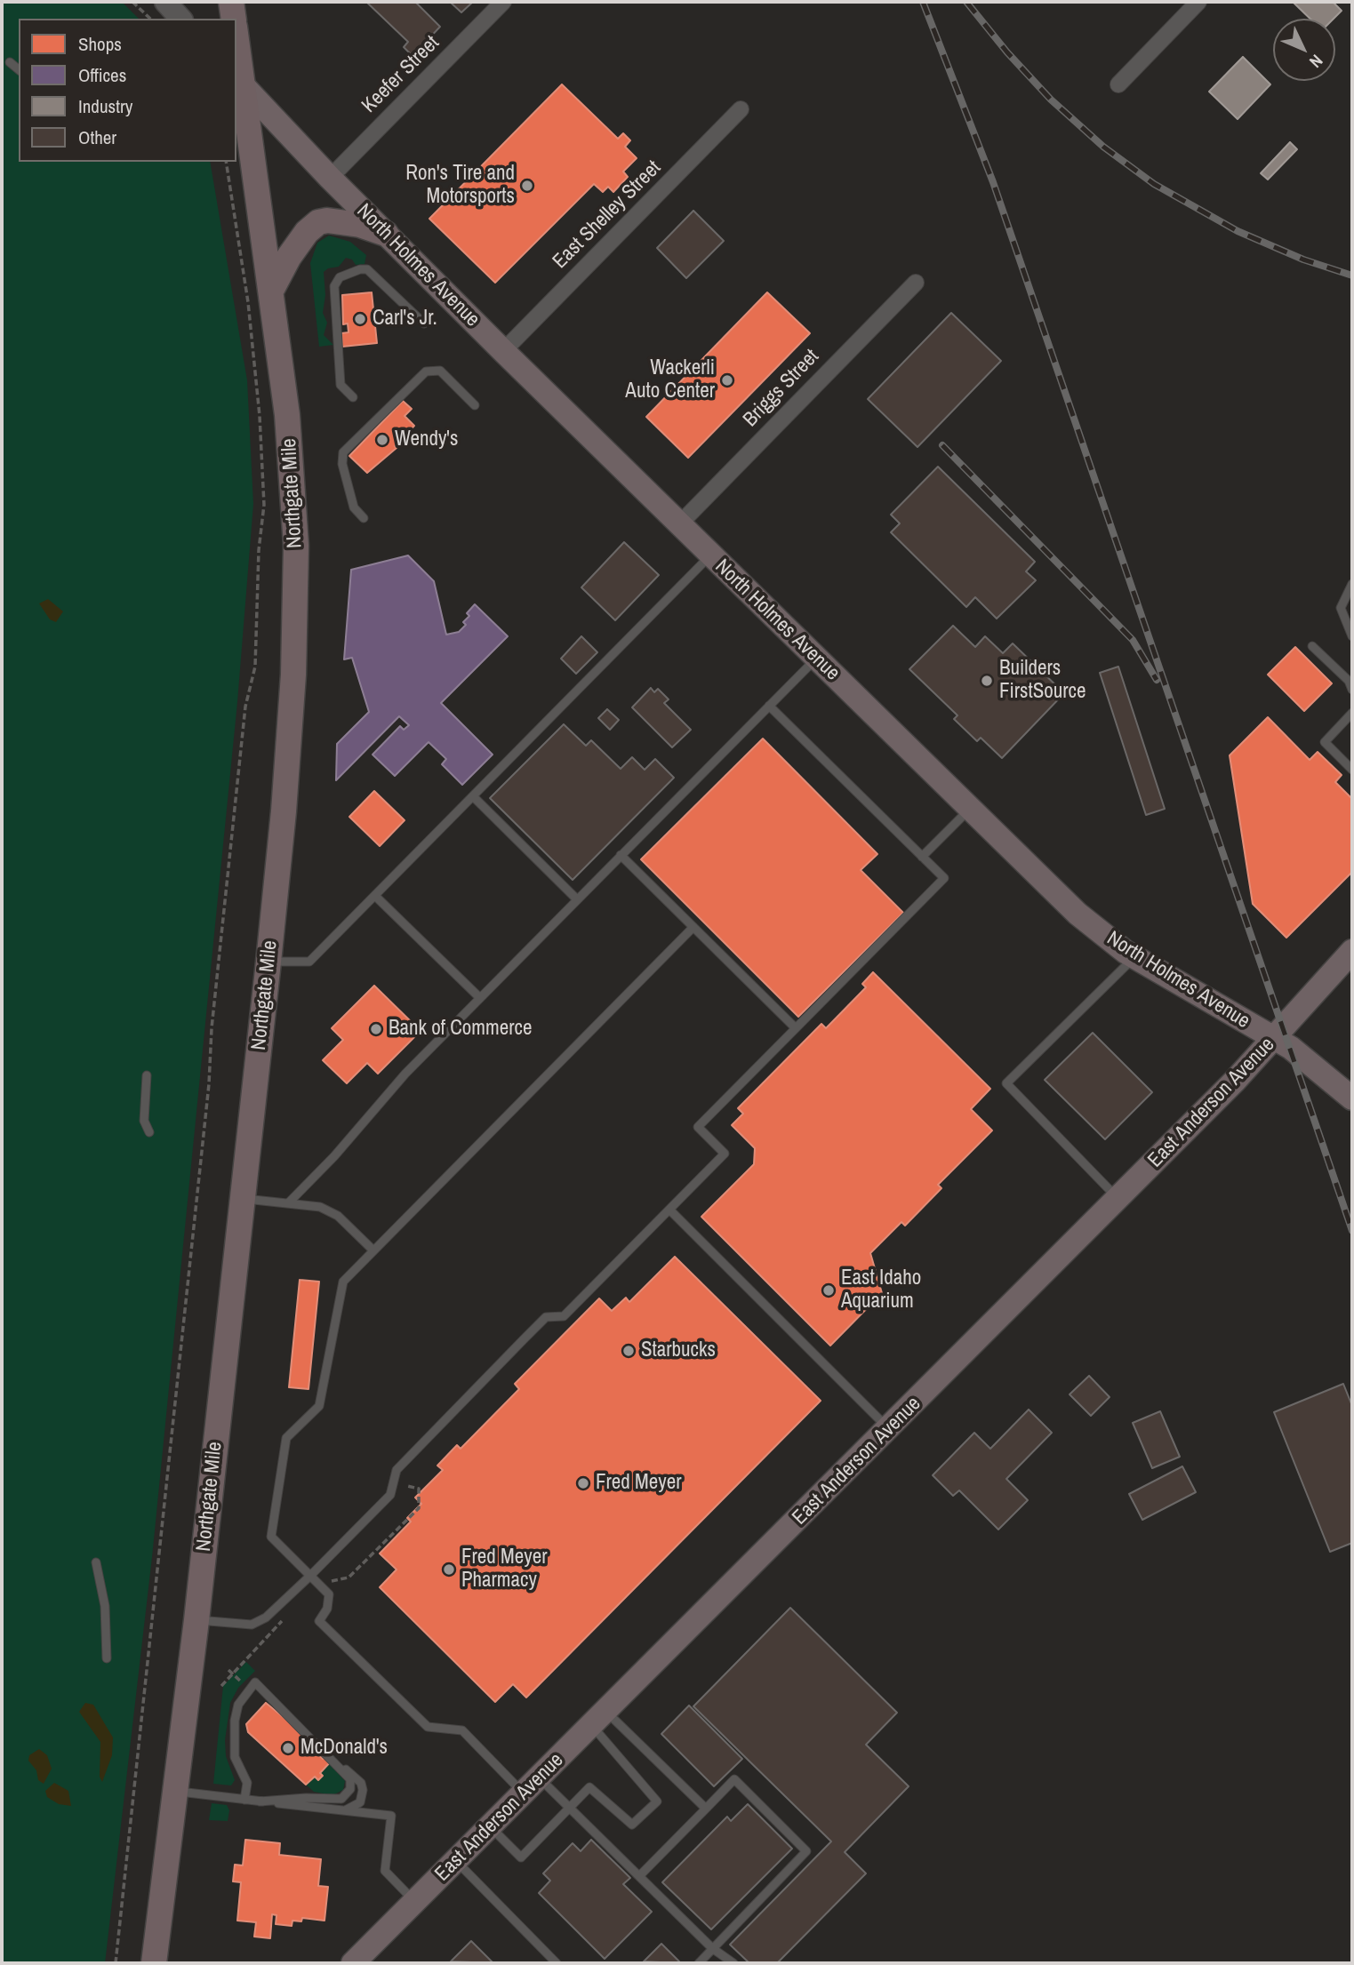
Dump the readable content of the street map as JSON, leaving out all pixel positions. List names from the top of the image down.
{
  "streets": {
    "highway": ["Northgate Mile"],
    "main road": ["North Holmes Avenue", "East Anderson Avenue"],
    "street": ["Keefer Street", "East Shelley Street", "Briggs Street"]
  },
  "crossings": [
    ["Keefer Street", "North Holmes Avenue"],
    ["East Shelley Street", "North Holmes Avenue"],
    ["North Holmes Avenue", "Briggs Street"],
    ["North Holmes Avenue", "Northgate Mile"],
    ["North Holmes Avenue", "East Anderson Avenue"]
  ],
  "places": [
    "Ron's Tire and Motorsports",
    "Carl's Jr.",
    "Wackerli Auto Center",
    "Wendy's",
    "Builders FirstSource",
    "Bank of Commerce",
    "East Idaho Aquarium",
    "Starbucks",
    "Fred Meyer",
    "Fred Meyer Pharmacy",
    "McDonald's"
  ],
  "legend": [
    "Shops",
    "Offices",
    "Industry",
    "Other"
  ],
  "north": "bottom right"
}
